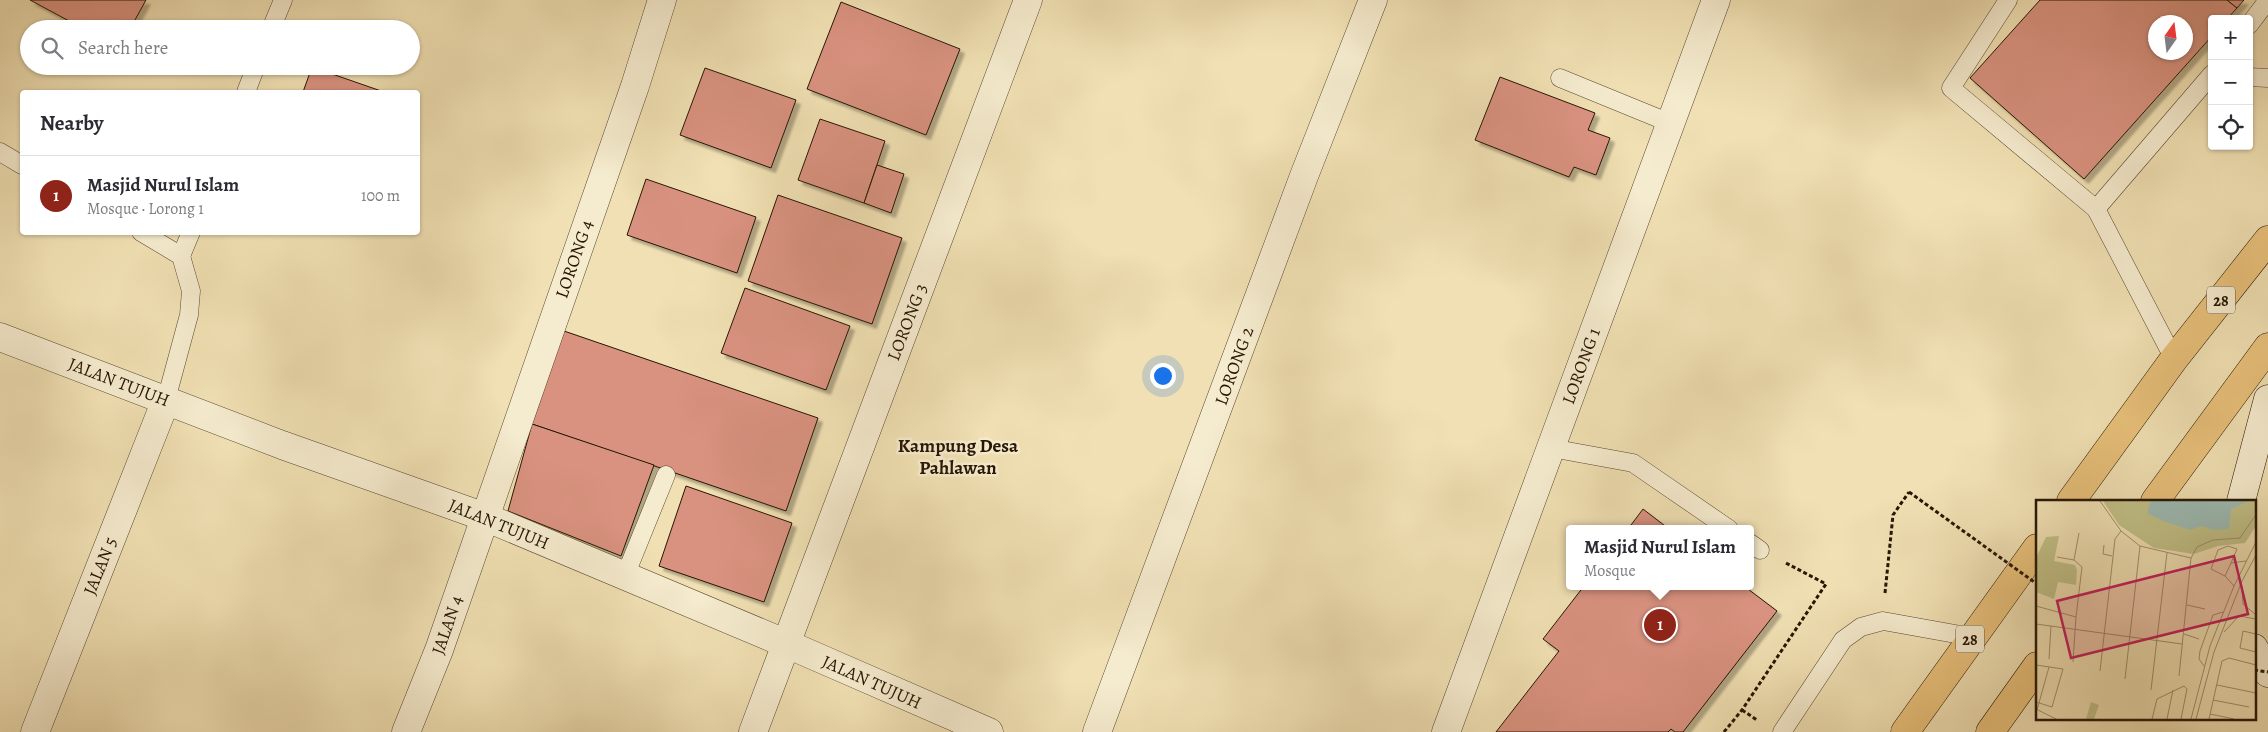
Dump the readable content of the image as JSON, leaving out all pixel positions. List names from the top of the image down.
{
  "streets": {
    "highway": ["28"],
    "street": [
      "LORONG 4",
      "LORONG 3",
      "LORONG 2",
      "LORONG 1",
      "JALAN TUJUH",
      "JALAN 5",
      "JALAN 4"
    ]
  },
  "crossings": [
    ["LORONG 4", "JALAN TUJUH"],
    ["LORONG 4", "JALAN 4"],
    ["LORONG 3", "JALAN TUJUH"],
    ["JALAN TUJUH", "JALAN 5"],
    ["JALAN TUJUH", "JALAN 4"]
  ],
  "districts": ["Kampung Desa Pahlawan"],
  "north": "top",
  "page": {
    "map_buttons": ["+", "−"],
    "search": "Search here",
    "heading": "Nearby",
    "list": [
      {
        "mark": "1",
        "name": "Masjid Nurul Islam",
        "note": "Mosque · Lorong 1",
        "value": "100 m"
      }
    ],
    "popup": ["Masjid Nurul Islam", "Mosque"],
    "pins": "1"
  }
}
